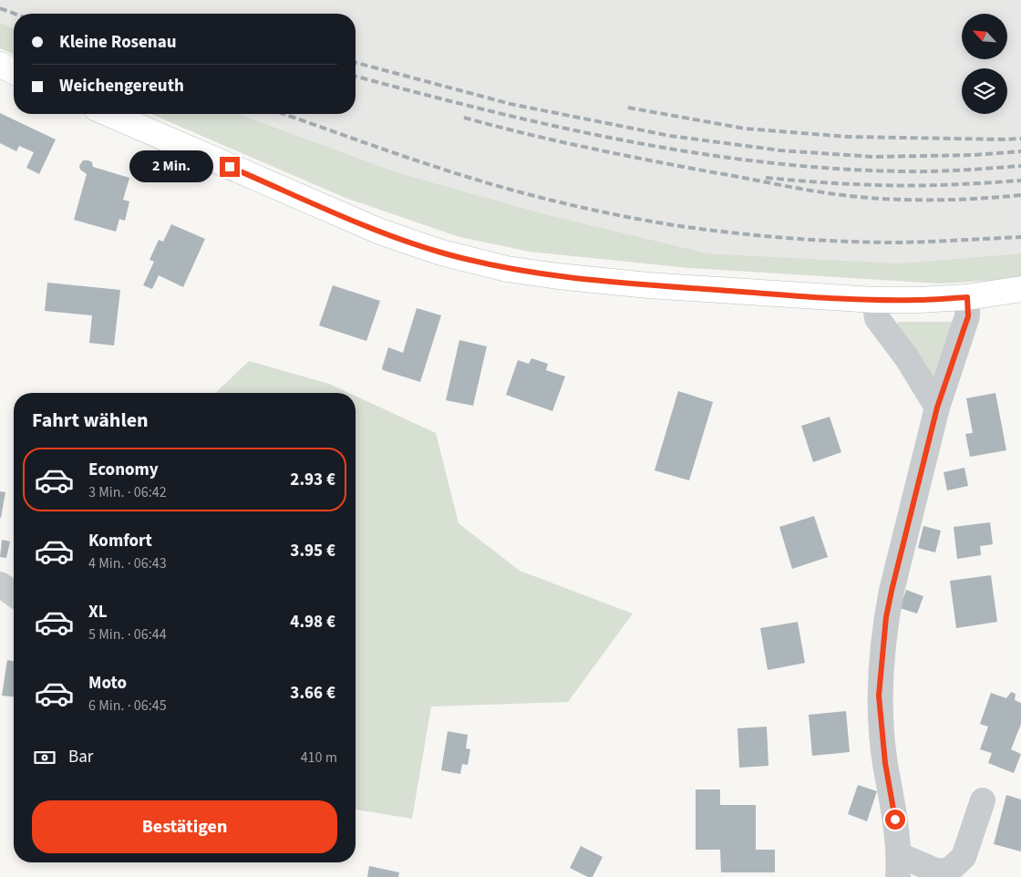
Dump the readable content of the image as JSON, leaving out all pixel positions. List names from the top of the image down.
{
  "north": "top left",
  "page": {
    "banner": ["Kleine Rosenau", "Weichengereuth"],
    "bubble": "2 Min.",
    "heading": "Fahrt wählen",
    "list": [
      {
        "name": "Economy",
        "note": "3 Min. · 06:42",
        "value": "2.93 €"
      },
      {
        "name": "Komfort",
        "note": "4 Min. · 06:43",
        "value": "3.95 €"
      },
      {
        "name": "XL",
        "note": "5 Min. · 06:44",
        "value": "4.98 €"
      },
      {
        "name": "Moto",
        "note": "6 Min. · 06:45",
        "value": "3.66 €"
      }
    ],
    "pay": ["Bar", "410 m"],
    "buttons": "Bestätigen"
  }
}
